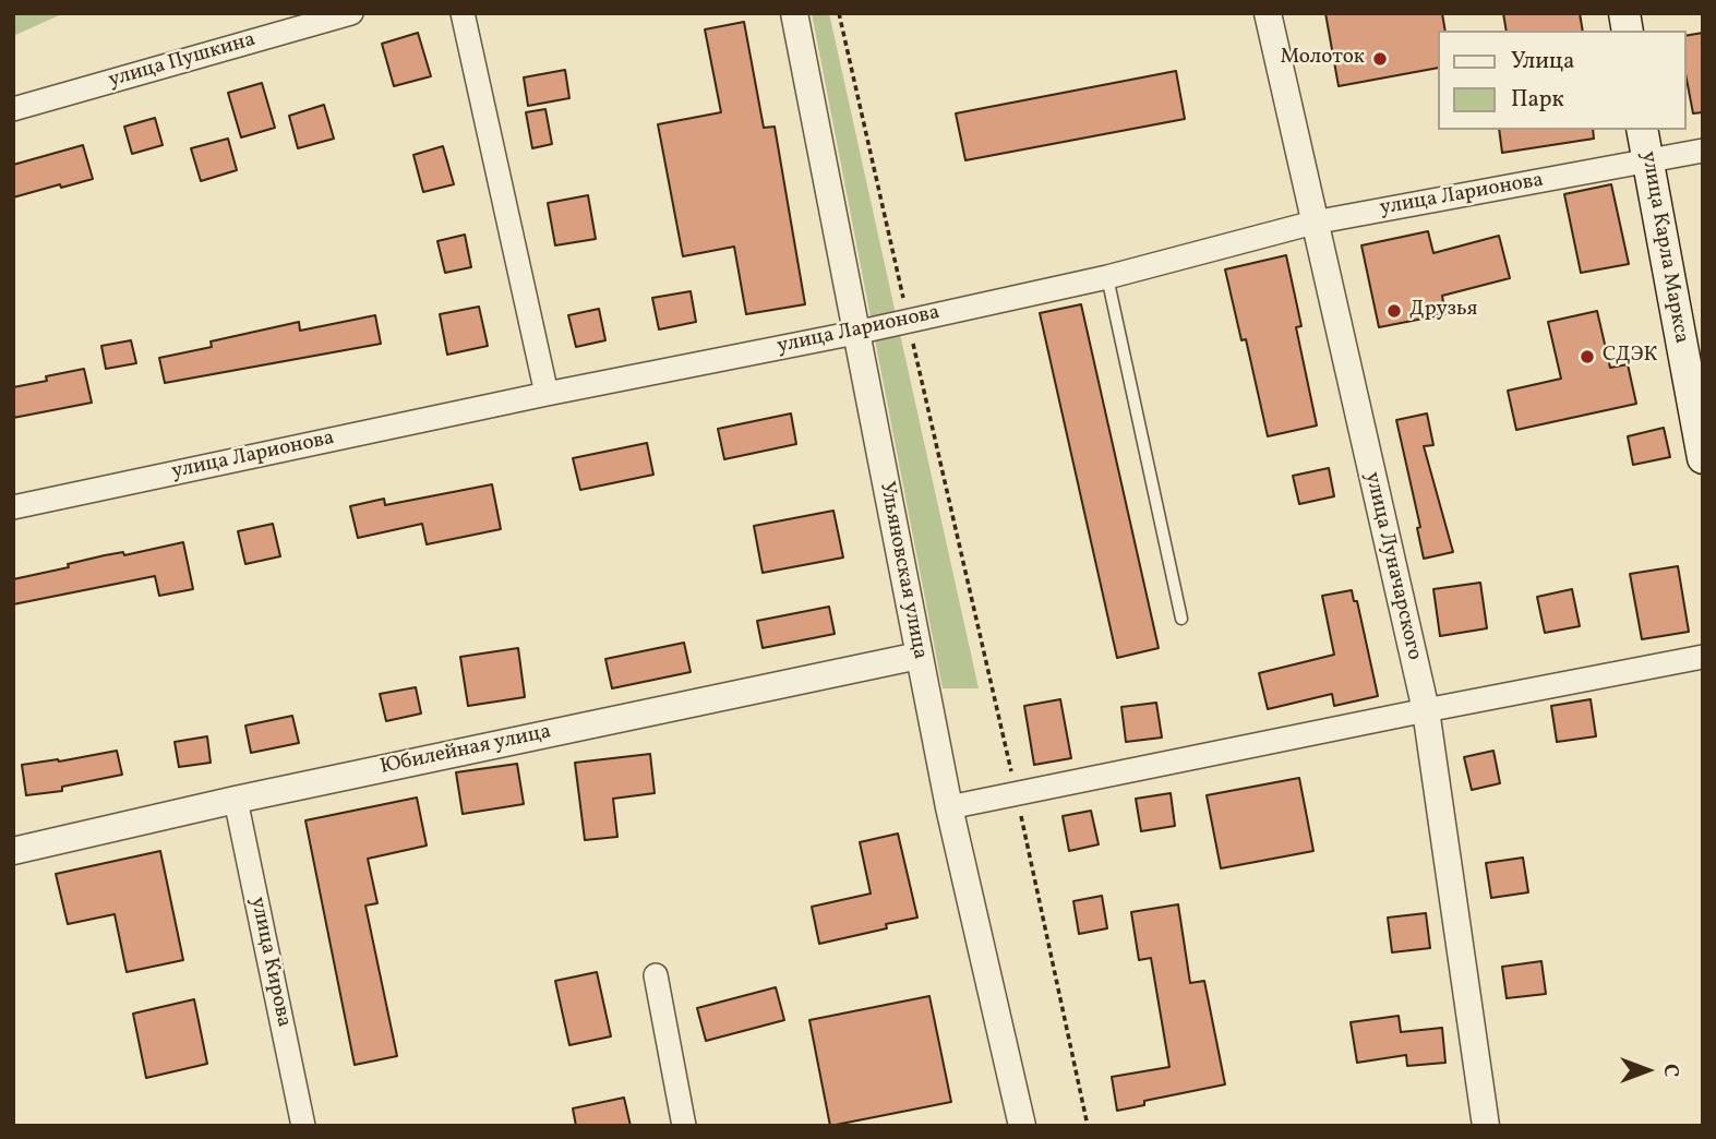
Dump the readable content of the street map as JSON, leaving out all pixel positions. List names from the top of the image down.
{
  "streets": {
    "main road": ["улица Карла Маркса"],
    "street": [
      "улица Пушкина",
      "улица Ларионова",
      "улица Луначарского",
      "Ульяновская улица",
      "Юбилейная улица",
      "улица Кирова"
    ]
  },
  "crossings": [
    ["улица Ларионова", "улица Карла Маркса"],
    ["улица Ларионова", "улица Луначарского"],
    ["улица Ларионова", "Ульяновская улица"],
    ["Ульяновская улица", "Юбилейная улица"],
    ["Юбилейная улица", "улица Кирова"]
  ],
  "places": ["Молоток", "Друзья", "СДЭК"],
  "legend": ["Улица", "Парк"],
  "north": "right"
}
